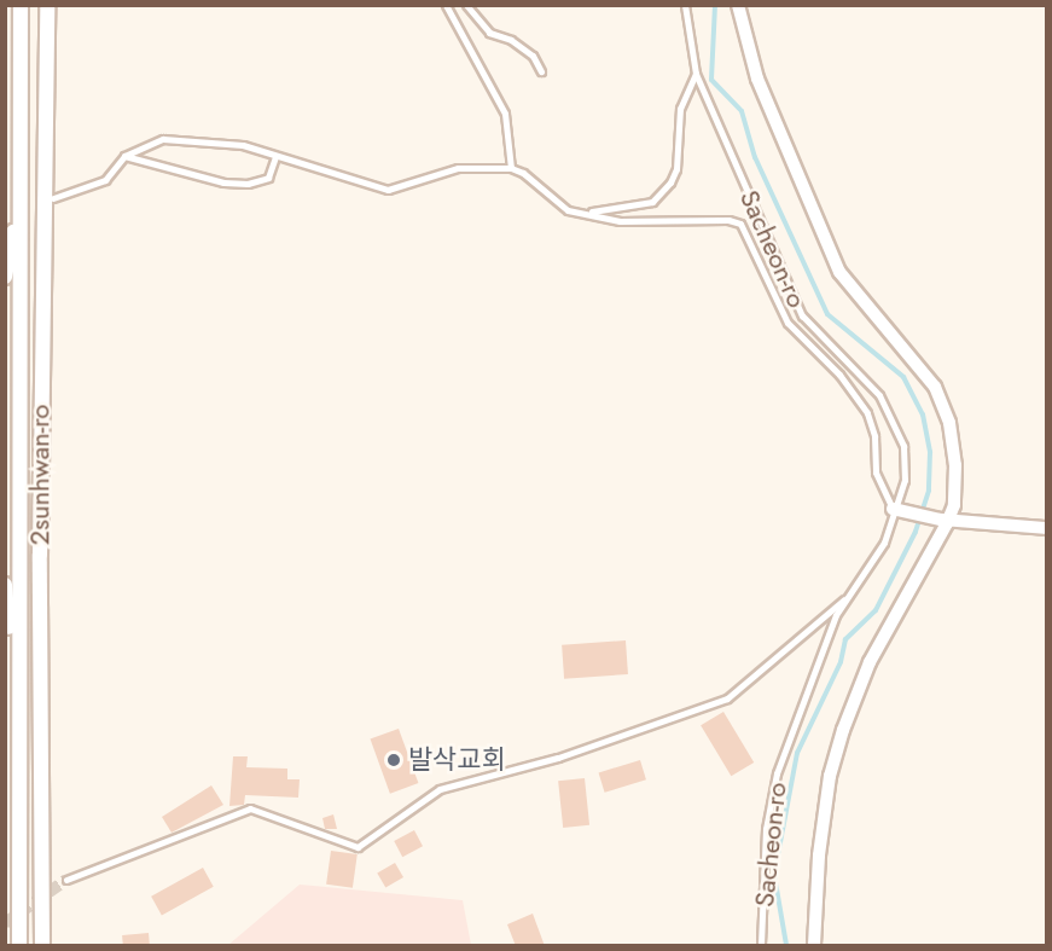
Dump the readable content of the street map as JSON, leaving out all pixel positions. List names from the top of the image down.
{
  "streets": {
    "street": ["2sunhwan-ro"],
    "lane": ["Sacheon-ro"]
  },
  "places": ["발삭교회"]
}
